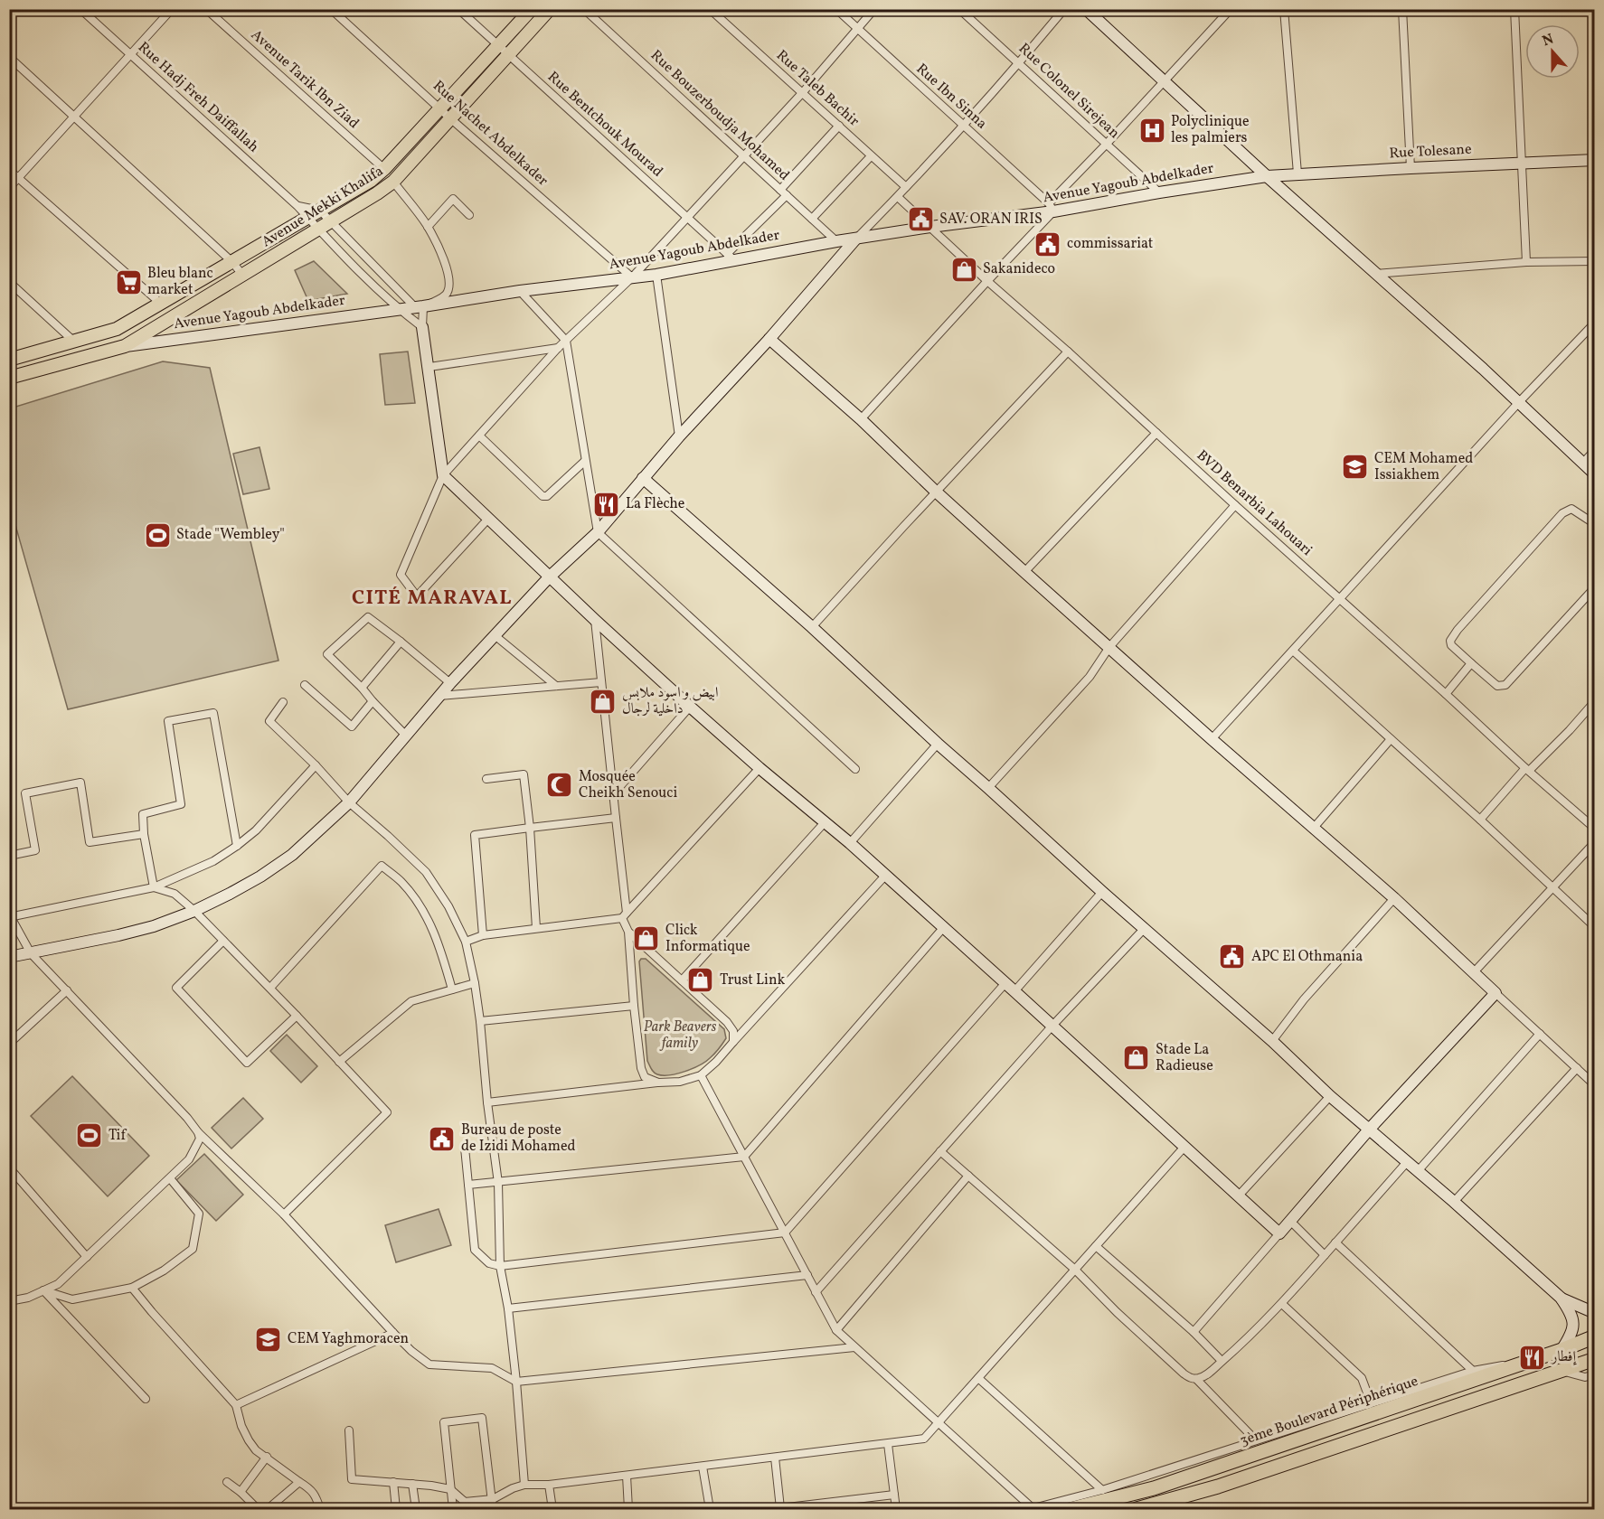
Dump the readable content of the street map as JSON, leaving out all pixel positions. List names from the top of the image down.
{
  "streets": {
    "highway": ["3ème Boulevard Périphérique"],
    "main road": ["Avenue Mekki Khalifa"],
    "street": [
      "Avenue Tarik Ibn Ziad",
      "Rue Taleb Bachir",
      "Rue Colonel Sirejean",
      "Rue Ibn Sinna",
      "Rue Hadj Freh Daiffallah",
      "Rue Bouzerboudja Mohamed",
      "Rue Bentchouk Mourad",
      "Rue Nachet Abdelkader",
      "Rue Tolesane",
      "Avenue Yagoub Abdelkader",
      "BVD Benarbia Lahouari"
    ]
  },
  "crossings": [
    ["Avenue Tarik Ibn Ziad", "Avenue Mekki Khalifa"],
    ["Rue Colonel Sirejean", "Avenue Yagoub Abdelkader"],
    ["Rue Ibn Sinna", "Avenue Yagoub Abdelkader"],
    ["Rue Hadj Freh Daiffallah", "Avenue Yagoub Abdelkader"],
    ["Rue Hadj Freh Daiffallah", "Avenue Mekki Khalifa"],
    ["Rue Bouzerboudja Mohamed", "Avenue Yagoub Abdelkader"],
    ["Rue Bentchouk Mourad", "Avenue Yagoub Abdelkader"],
    ["Rue Bentchouk Mourad", "Avenue Mekki Khalifa"],
    ["Rue Nachet Abdelkader", "Avenue Yagoub Abdelkader"],
    ["Rue Nachet Abdelkader", "Avenue Mekki Khalifa"],
    ["Rue Tolesane", "Avenue Yagoub Abdelkader"],
    ["Avenue Yagoub Abdelkader", "Avenue Mekki Khalifa"],
    ["Avenue Yagoub Abdelkader", "BVD Benarbia Lahouari"]
  ],
  "districts": ["CITÉ MARAVAL"],
  "parks": ["Park Beavers family"],
  "places": {
    "hospital": ["Polyclinique les palmiers"],
    "public building": [
      "SAV. ORAN IRIS",
      "commissariat",
      "APC El Othmania",
      "Bureau de poste de Izidi Mohamed"
    ],
    "shop": [
      "Sakanideco",
      "ابيض و اسود ملابس داخلية لرجال",
      "Click Informatique",
      "Trust Link",
      "Stade La Radieuse"
    ],
    "supermarket": ["Bleu blanc market"],
    "school or university": ["CEM Mohamed Issiakhem", "CEM Yaghmoracen"],
    "restaurant": ["La Flèche", "إفطار"],
    "sports": ["Stade \"Wembley\"", "Tif"],
    "mosque": ["Mosquée Cheikh Senouci"]
  },
  "north": "top"
}
